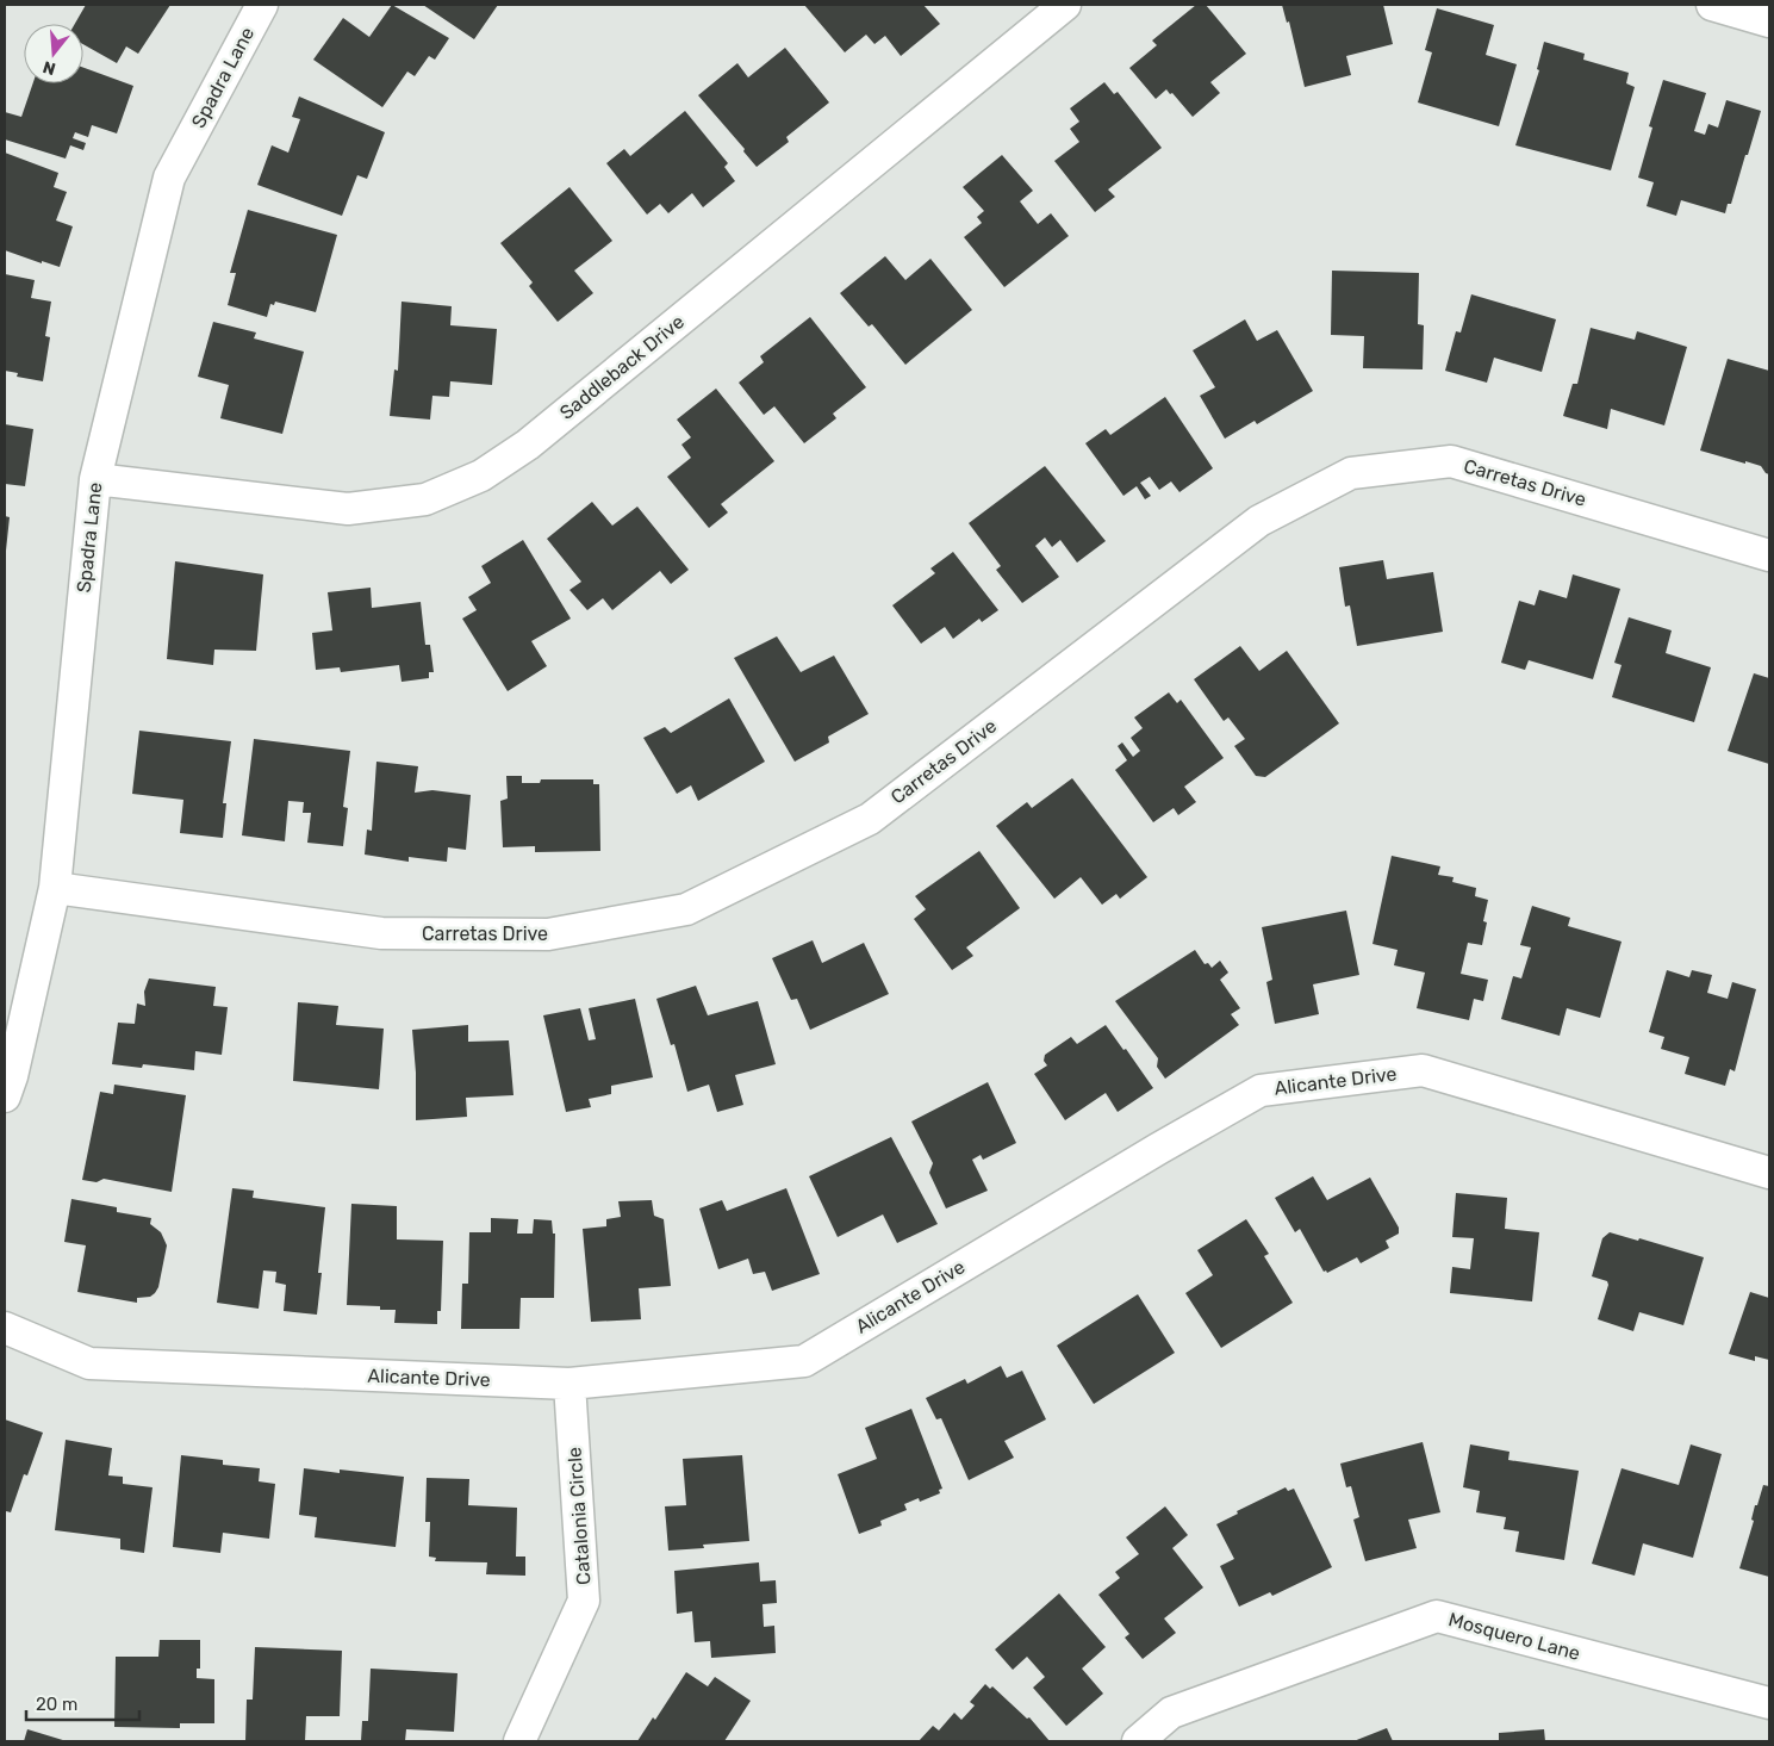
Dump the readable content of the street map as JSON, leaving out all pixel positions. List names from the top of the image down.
{
  "streets": {
    "street": [
      "Spadra Lane",
      "Saddleback Drive",
      "Carretas Drive",
      "Alicante Drive",
      "Catalonia Circle",
      "Mosquero Lane"
    ]
  },
  "crossings": [
    ["Spadra Lane", "Saddleback Drive"],
    ["Spadra Lane", "Carretas Drive"],
    ["Alicante Drive", "Catalonia Circle"]
  ],
  "scale_bar": "20 m",
  "north": "bottom"
}
